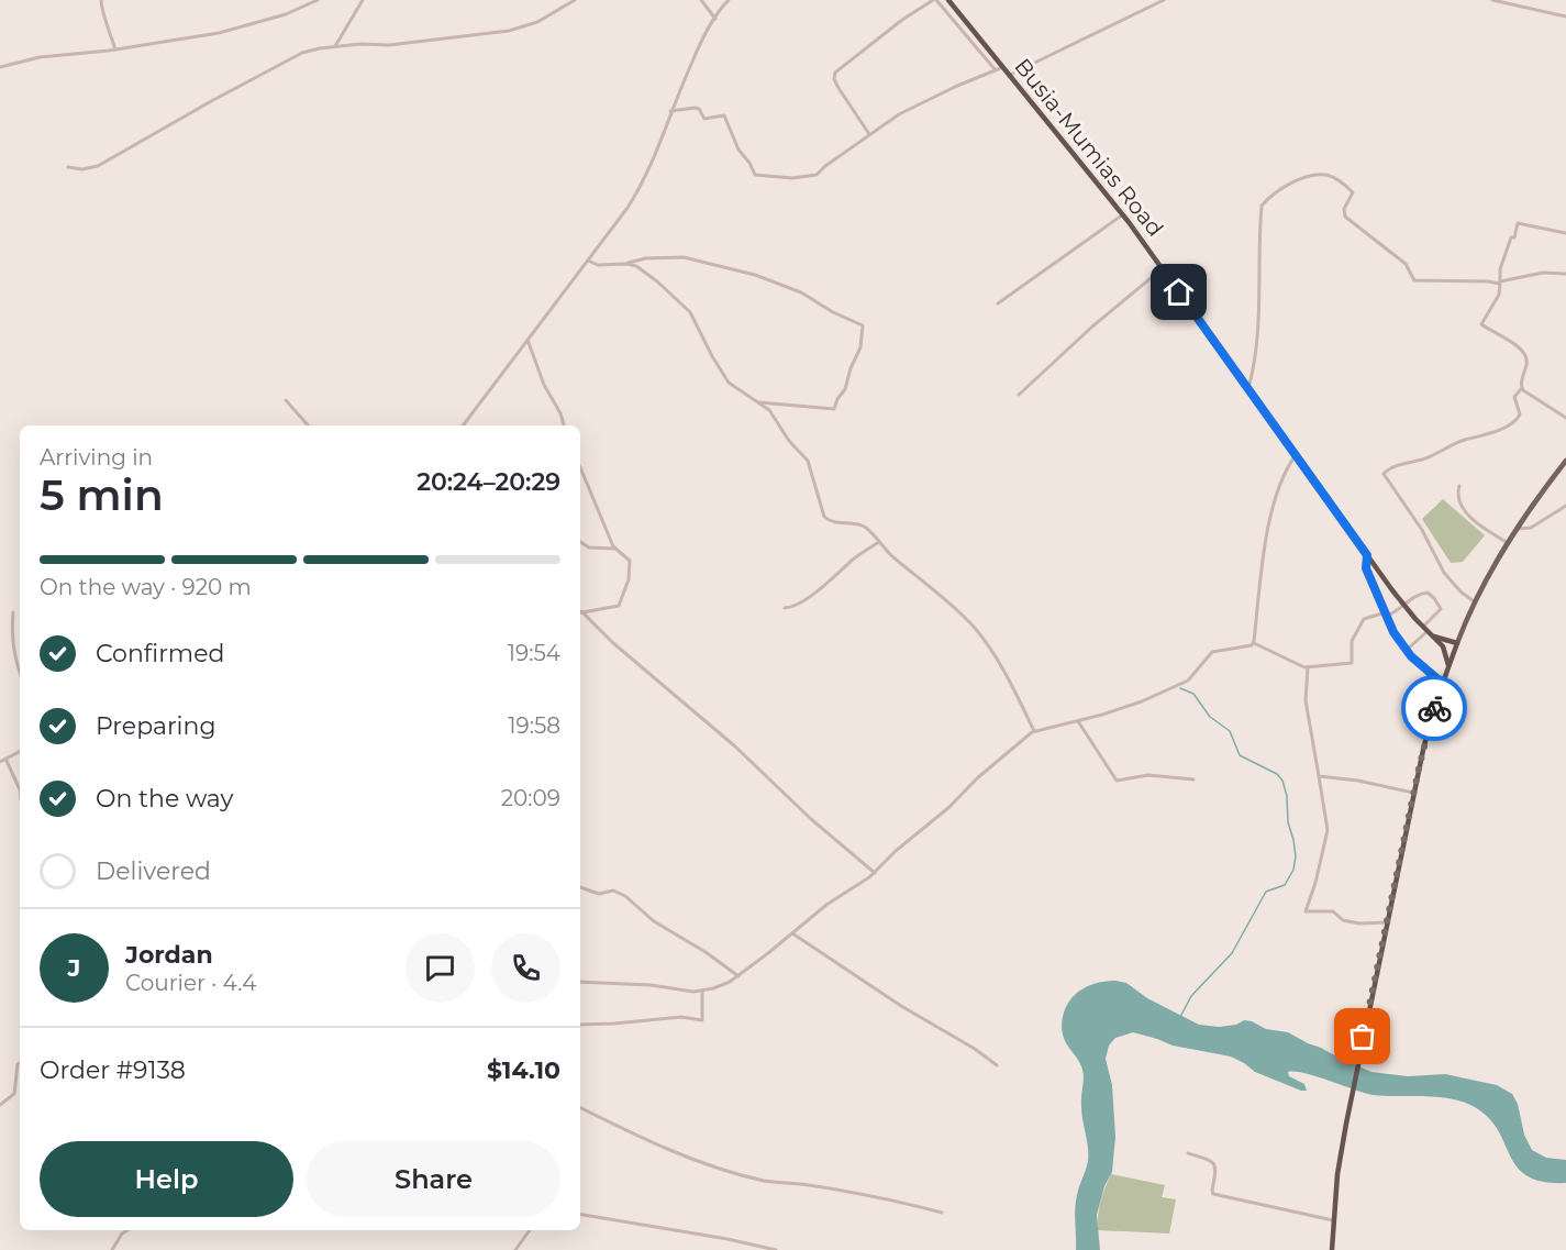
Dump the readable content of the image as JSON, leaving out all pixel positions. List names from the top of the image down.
{
  "streets": {
    "highway": ["Busia-Mumias Road"]
  },
  "page": {
    "heading": ["5 min", "Arriving in", "20:24–20:29"],
    "panel": [
      "Jordan",
      "Courier · 4.4",
      "Order #9138",
      "$14.10"
    ],
    "bar": "On the way · 920 m",
    "list": [
      ["Confirmed", "19:54"],
      ["Preparing", "19:58"],
      ["On the way", "20:09"],
      "Delivered"
    ],
    "round": "J",
    "buttons": ["Help", "Share"]
  }
}
